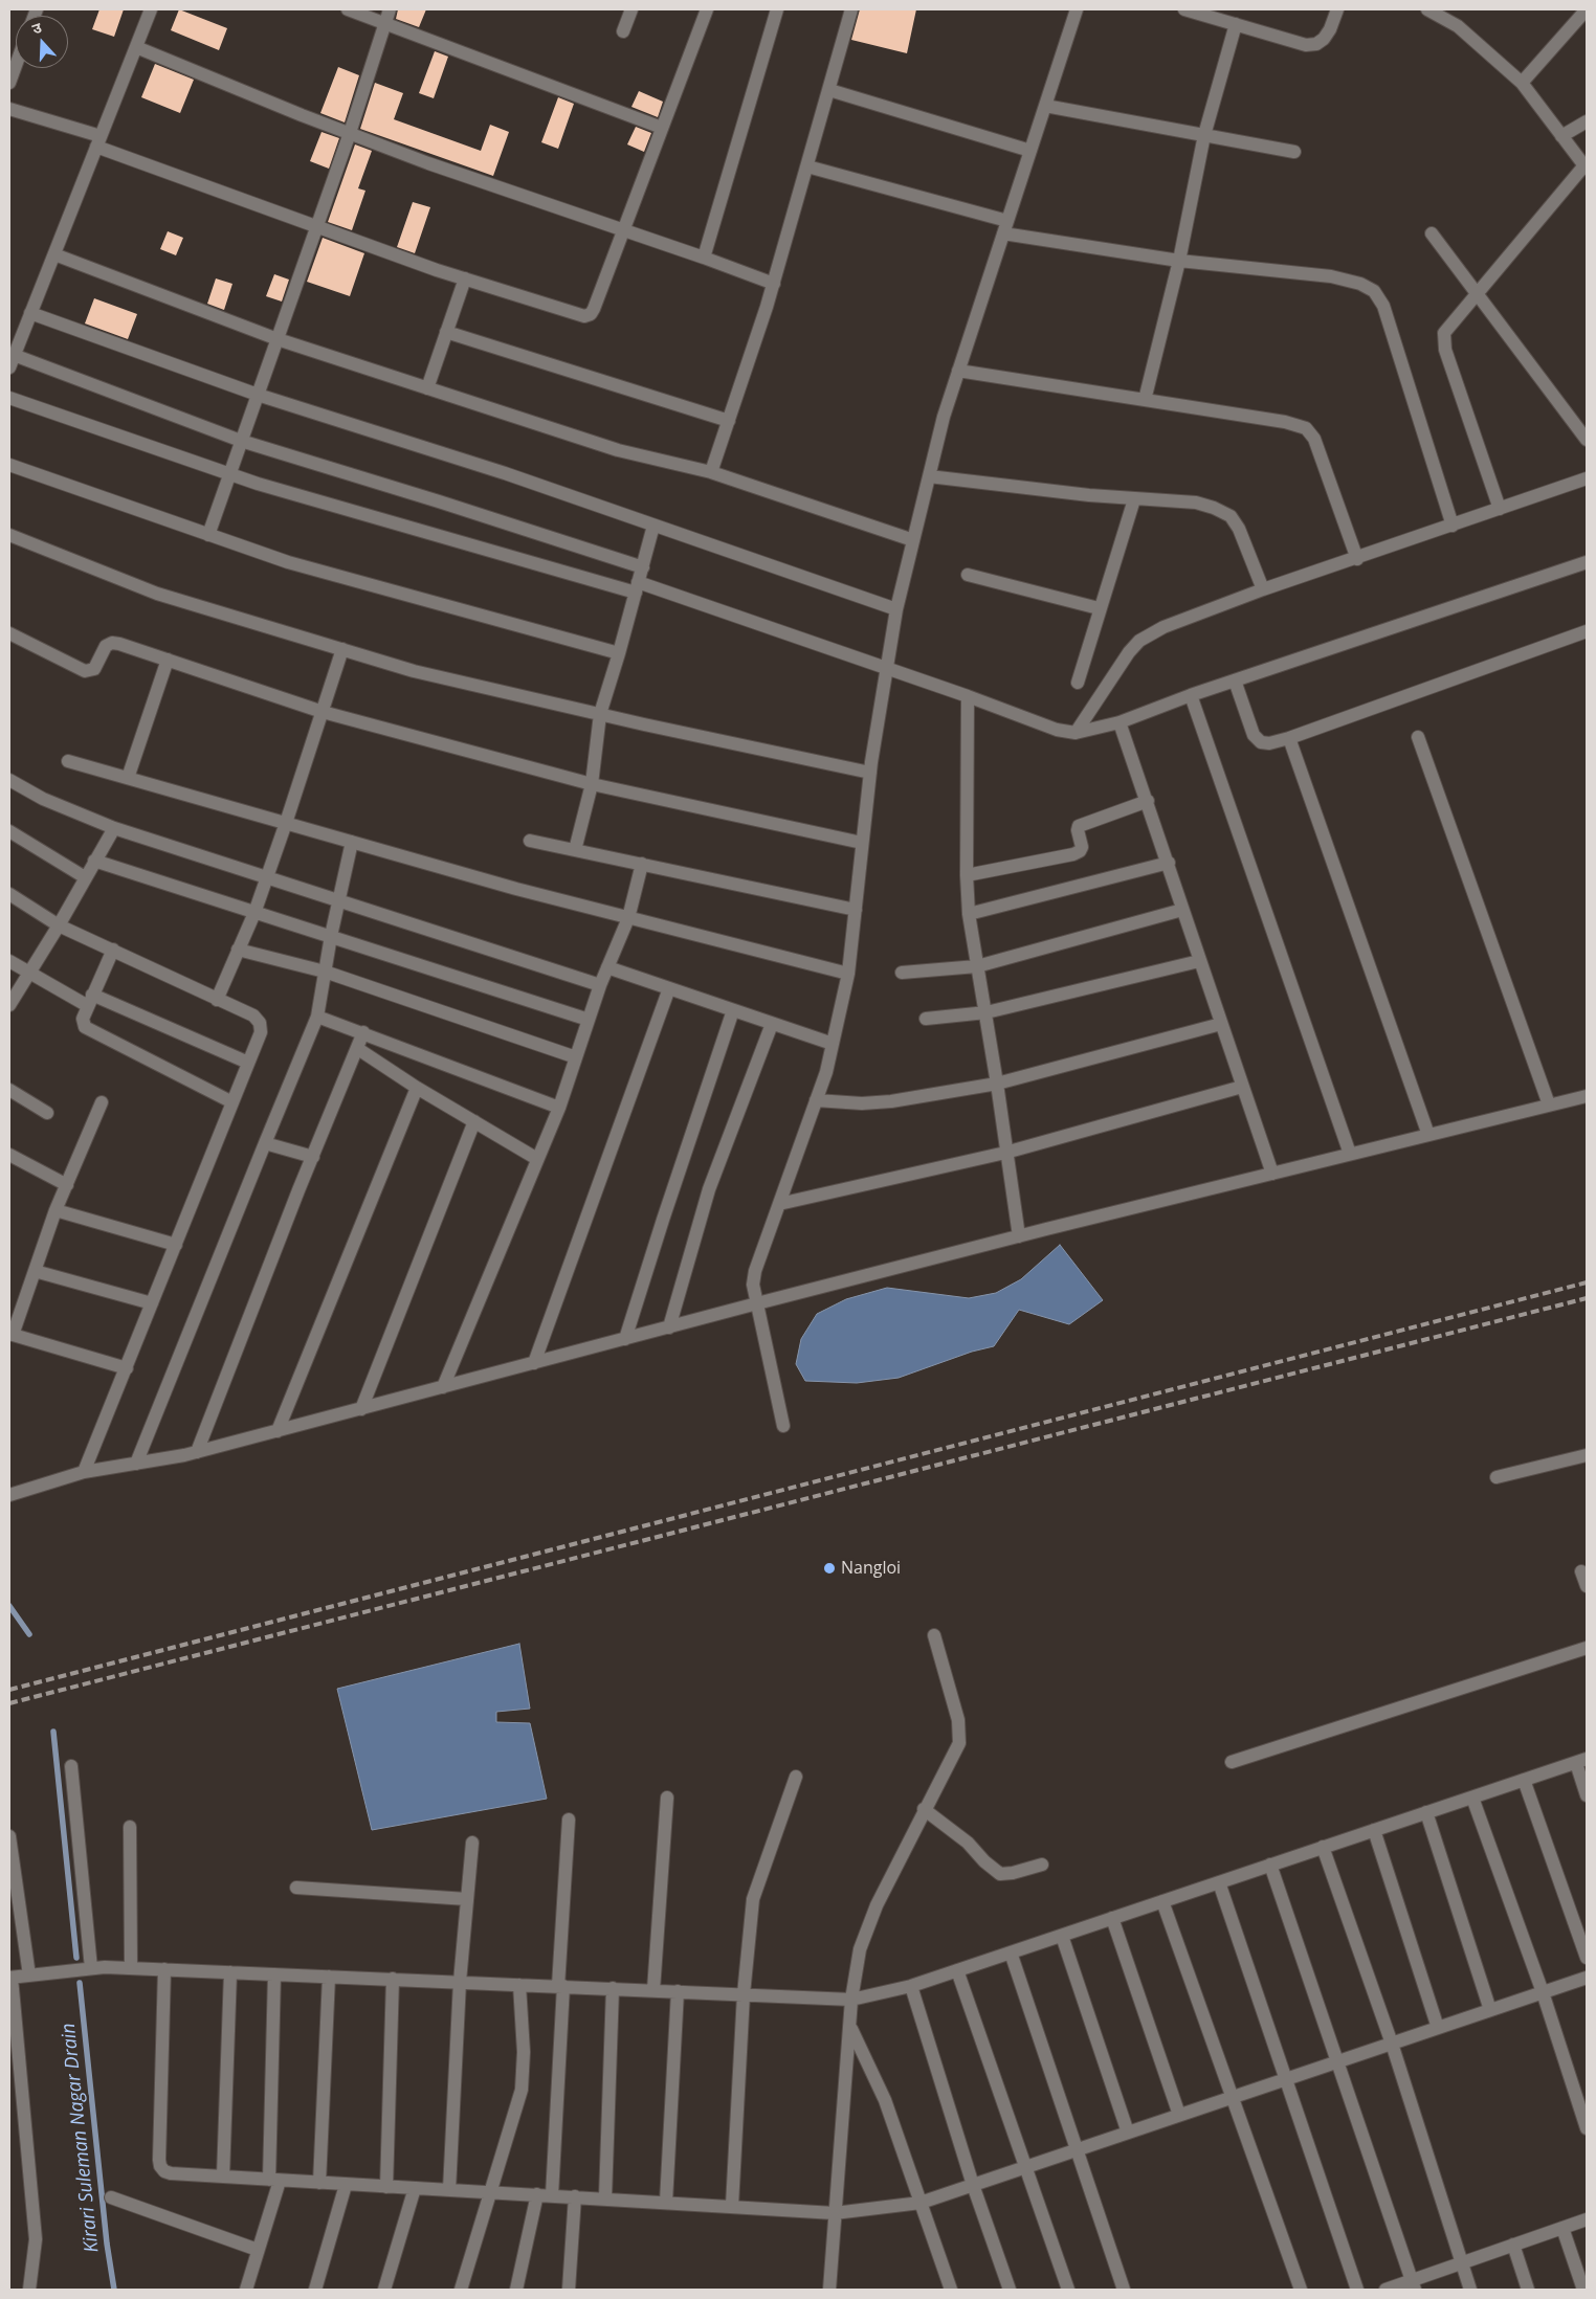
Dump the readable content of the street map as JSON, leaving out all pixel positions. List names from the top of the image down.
{
  "water": ["Kirari Suleman Nagar Drain"],
  "places": ["Nangloi"],
  "north": "top"
}
